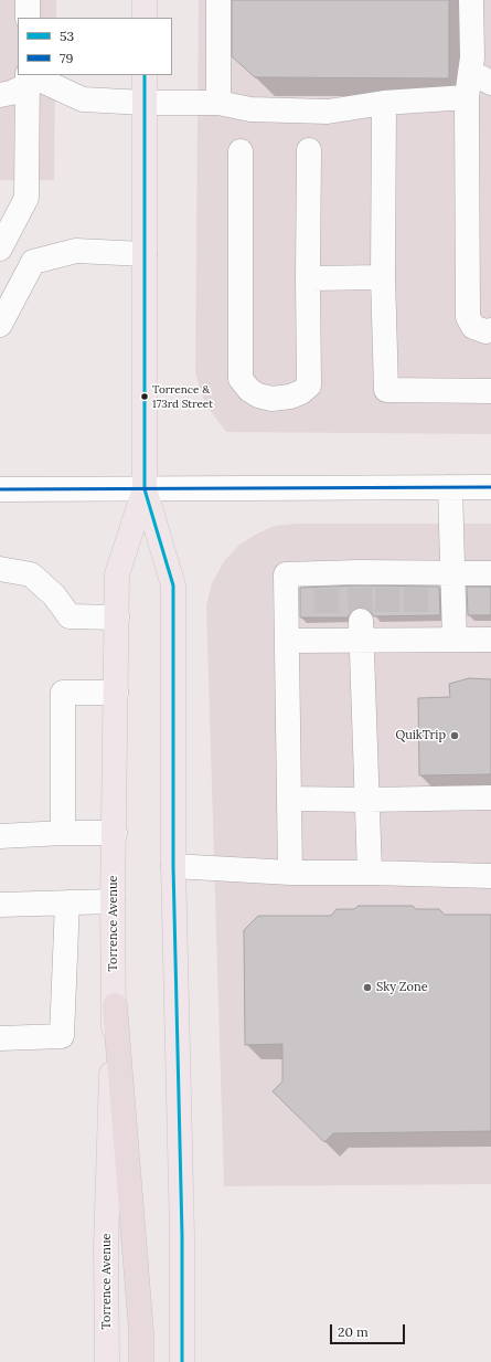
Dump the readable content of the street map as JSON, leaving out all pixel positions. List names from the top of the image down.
{
  "streets": {
    "main road": ["Torrence Avenue"]
  },
  "places": ["Torrence & 173rd Street", "QuikTrip", "Sky Zone"],
  "lines": ["transit line 53", "transit line 79"],
  "legend": ["53", "79"],
  "scale_bar": "20 m"
}
